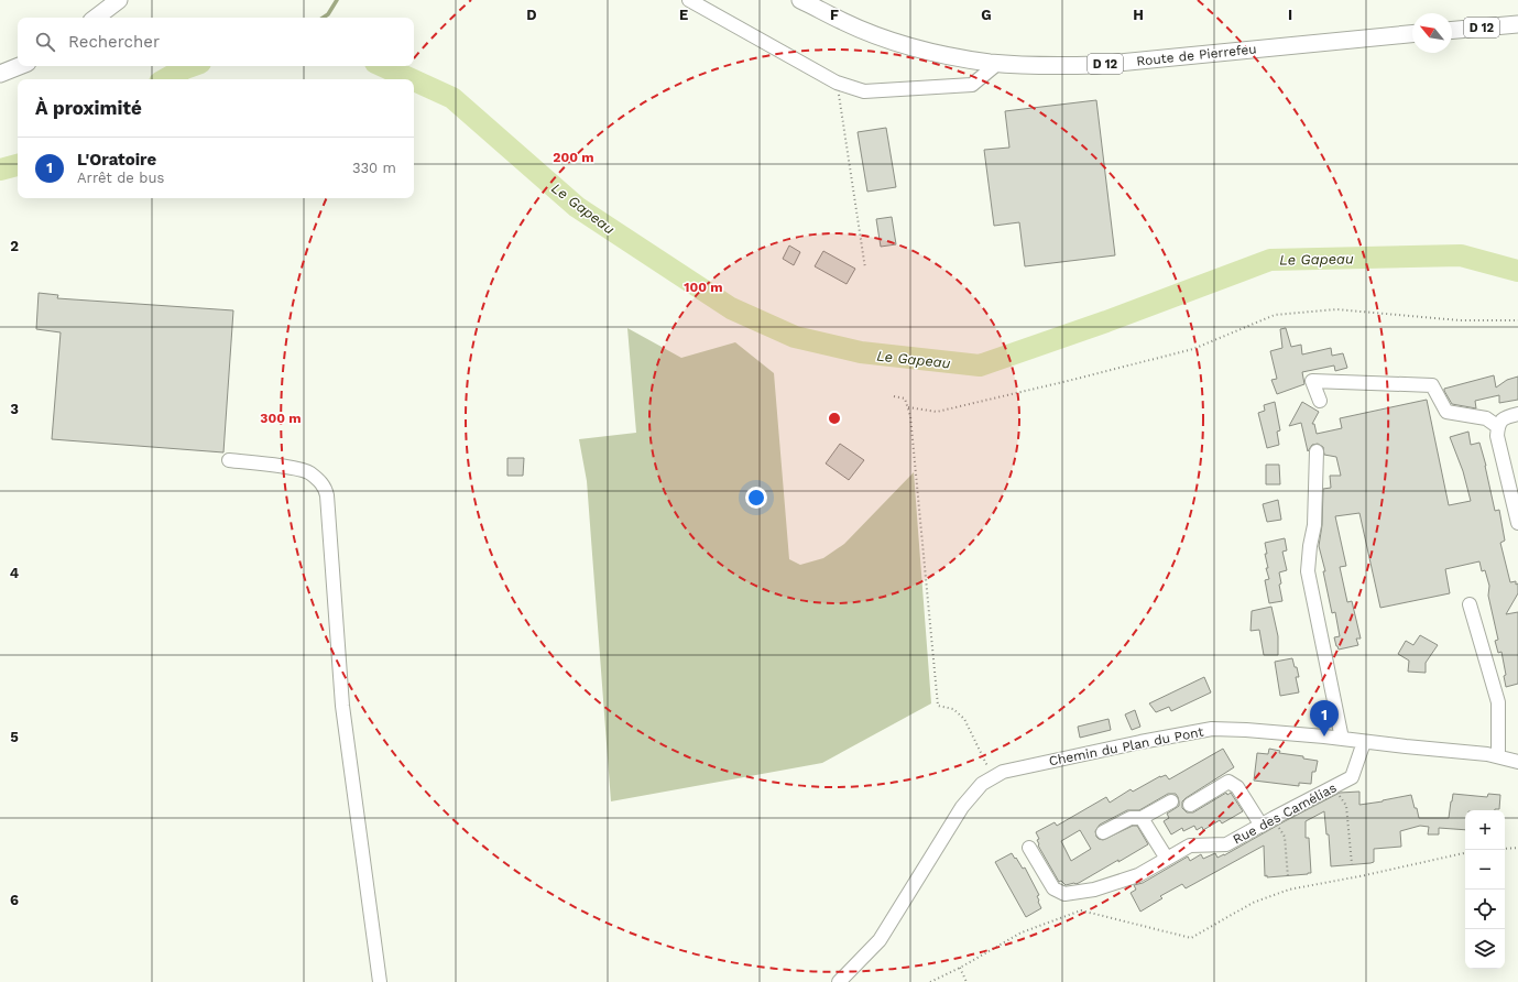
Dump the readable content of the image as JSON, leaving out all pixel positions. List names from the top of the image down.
{
  "streets": {
    "main road": ["D 12", "Route de Pierrefeu"],
    "street": ["Chemin du Plan du Pont", "Rue des Camélias"]
  },
  "crossings": [
    ["Chemin du Plan du Pont", "Rue des Camélias"]
  ],
  "water": ["Le Gapeau"],
  "north": "top left",
  "page": {
    "search": "Rechercher",
    "heading": "À proximité",
    "list": [
      {
        "mark": "1",
        "name": "L'Oratoire",
        "note": "Arrêt de bus",
        "value": "330 m"
      }
    ],
    "pins": "1",
    "map_buttons": ["+", "−"]
  },
  "grid": {
    "columns": [
      "D",
      "E",
      "F",
      "G",
      "H",
      "I"
    ],
    "rows": [
      "2",
      "3",
      "4",
      "5",
      "6"
    ]
  },
  "rings": ["200 m", "100 m", "300 m"]
}
